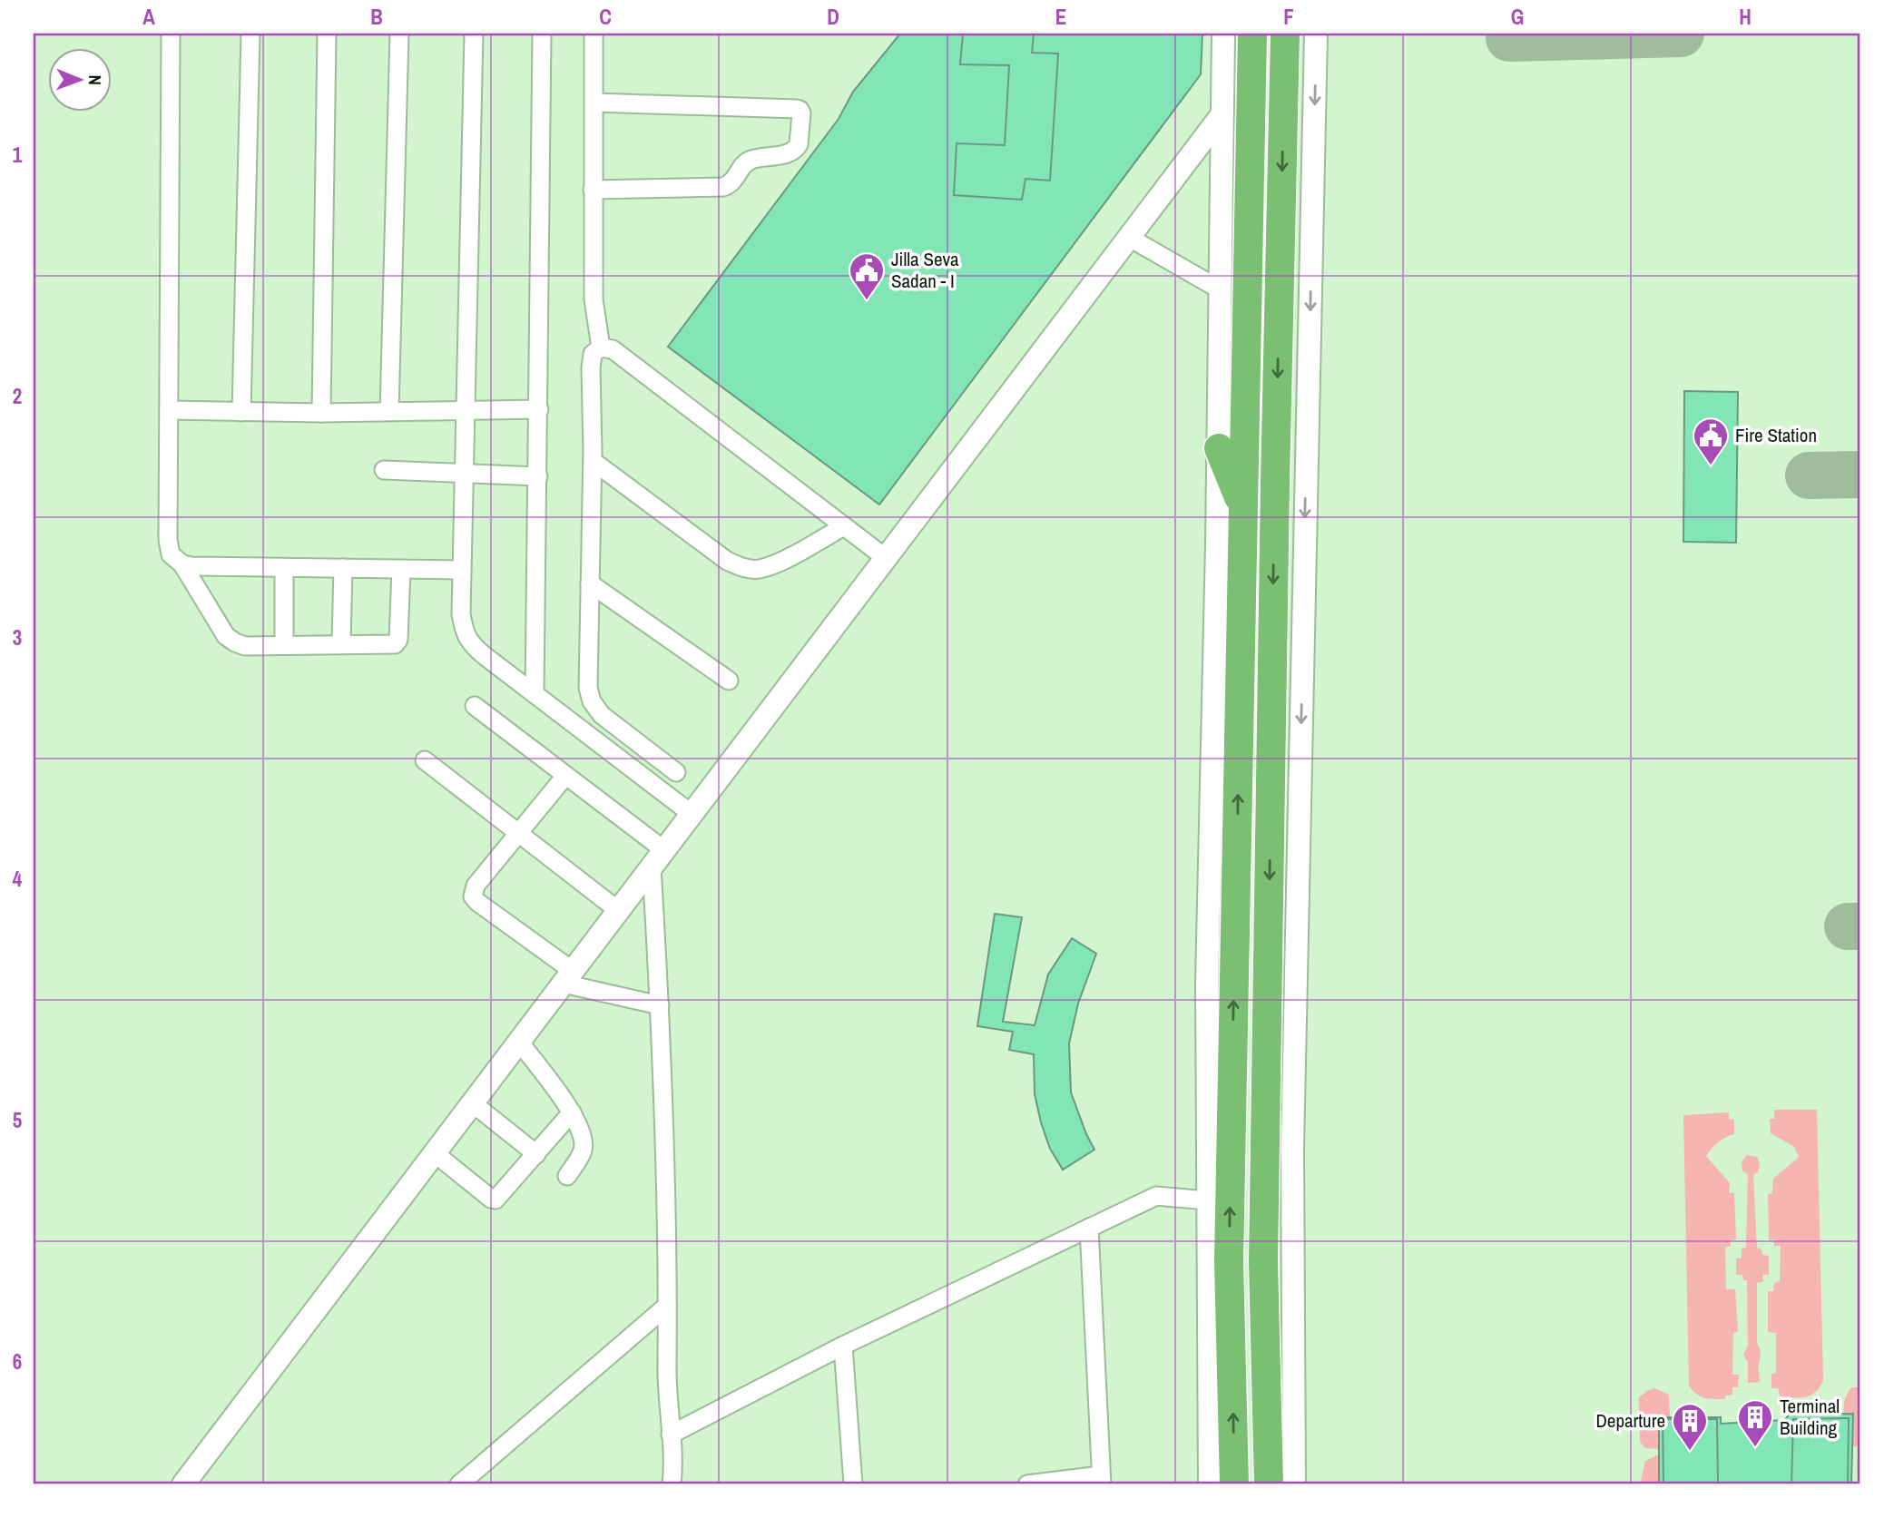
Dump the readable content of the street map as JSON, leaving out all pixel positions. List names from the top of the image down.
{
  "places": {
    "public building": ["Jilla Seva Sadan - I", "Fire Station"],
    "building": ["Terminal Building", "Departure"]
  },
  "north": "right",
  "grid": {
    "columns": [
      "A",
      "B",
      "C",
      "D",
      "E",
      "F",
      "G",
      "H"
    ],
    "rows": [
      "1",
      "2",
      "3",
      "4",
      "5",
      "6"
    ]
  }
}
